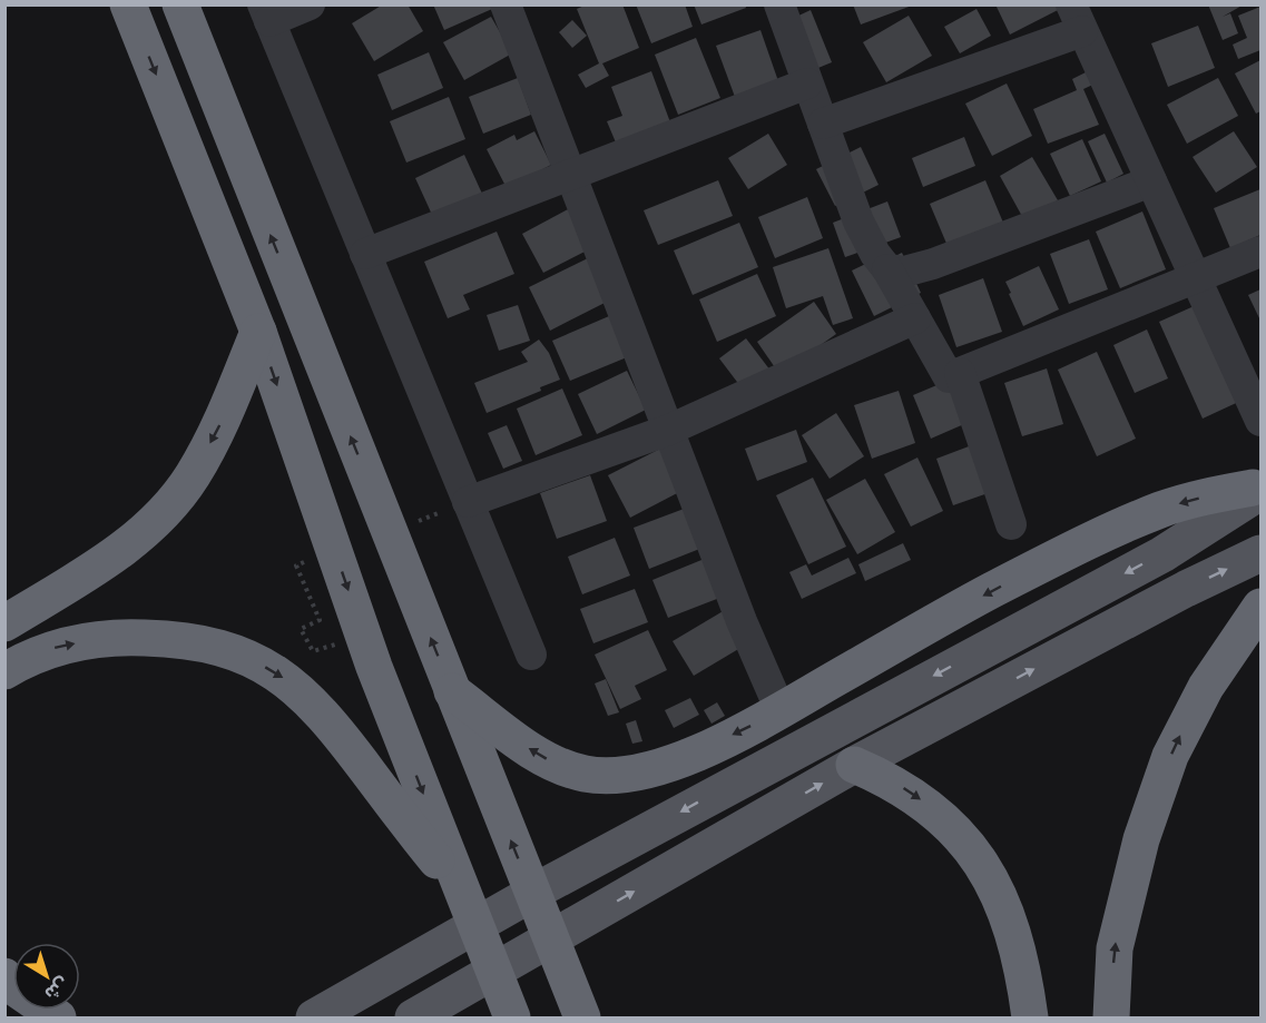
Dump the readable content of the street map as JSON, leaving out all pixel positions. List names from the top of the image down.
{
  "north": "bottom right"
}
